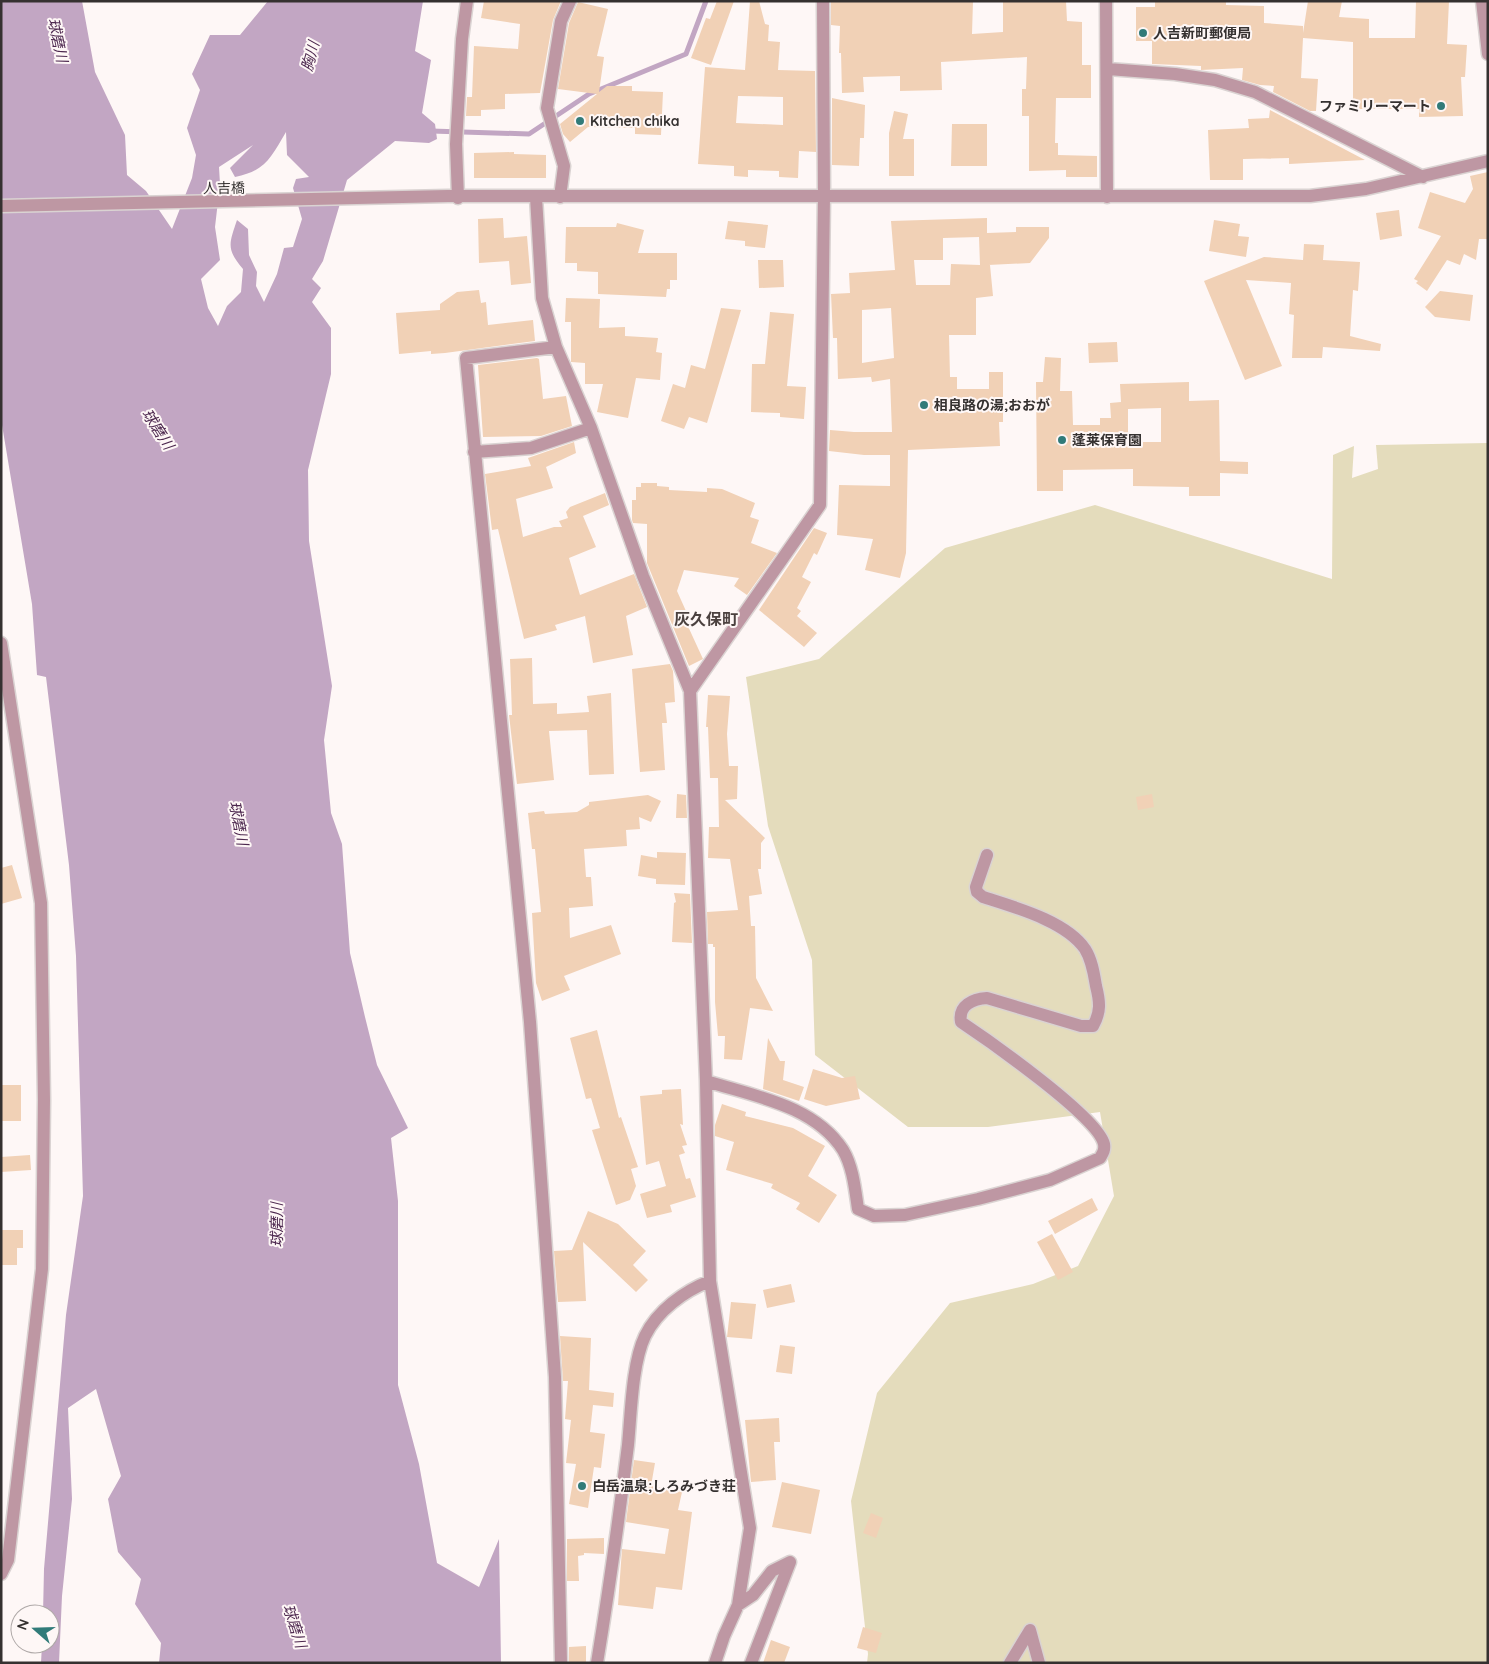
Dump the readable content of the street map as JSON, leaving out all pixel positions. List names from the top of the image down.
{
  "streets": {
    "street": ["人吉橋"]
  },
  "districts": ["灰久保町"],
  "water": ["球磨川", "胸川"],
  "places": [
    "人吉新町郵便局",
    "ファミリーマート",
    "Kitchen chika",
    "相良路の湯;おおが",
    "蓬莱保育園",
    "白岳温泉;しろみづき荘"
  ],
  "north": "left"
}
